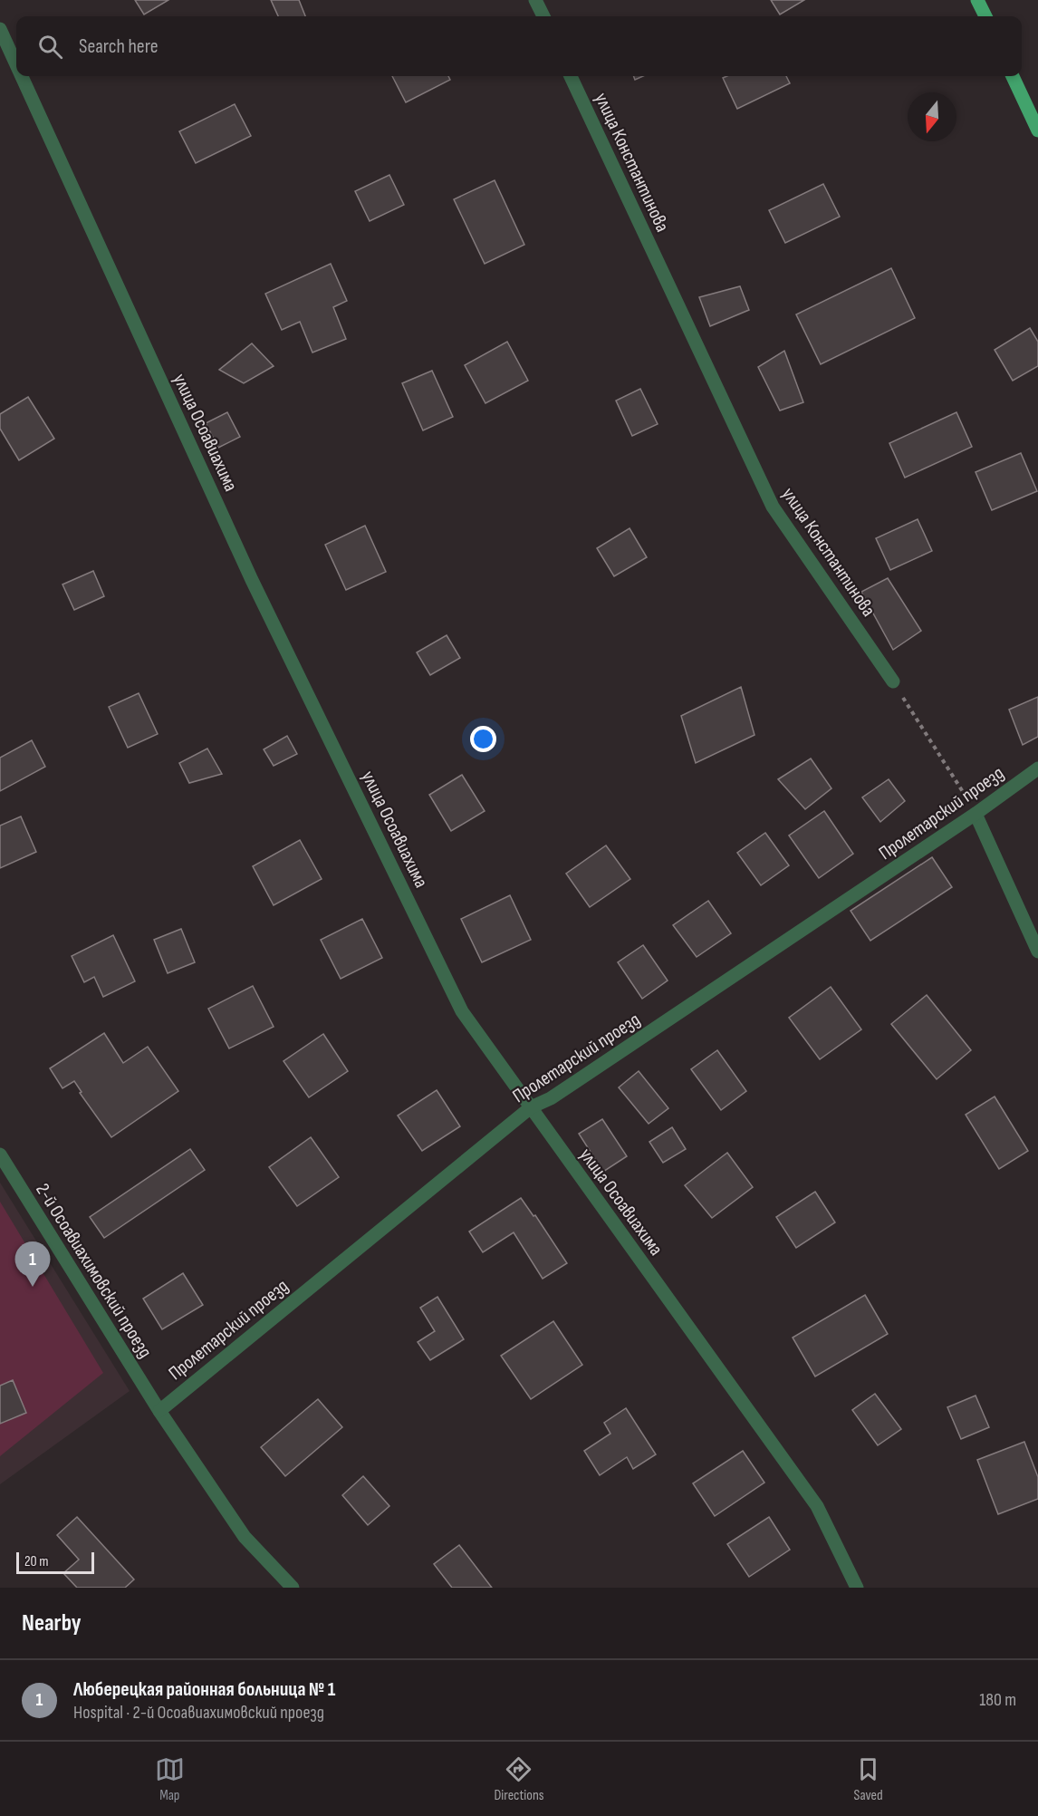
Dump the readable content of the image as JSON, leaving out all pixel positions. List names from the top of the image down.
{
  "streets": {
    "street": [
      "улица Константинова",
      "улица Осоавиахима",
      "Пролетарский проезд",
      "2-й Осоавиахимовский проезд"
    ]
  },
  "crossings": [
    ["улица Осоавиахима", "Пролетарский проезд"],
    ["Пролетарский проезд", "2-й Осоавиахимовский проезд"]
  ],
  "scale_bar": "20 m",
  "north": "bottom",
  "page": {
    "search": "Search here",
    "pins": "1",
    "scale": "20 m",
    "heading": "Nearby",
    "list": [
      {
        "mark": "1",
        "name": "Люберецкая районная больница № 1",
        "note": "Hospital · 2-й Осоавиахимовский проезд",
        "value": "180 m"
      }
    ],
    "nav": ["Map", "Directions", "Saved"]
  }
}
